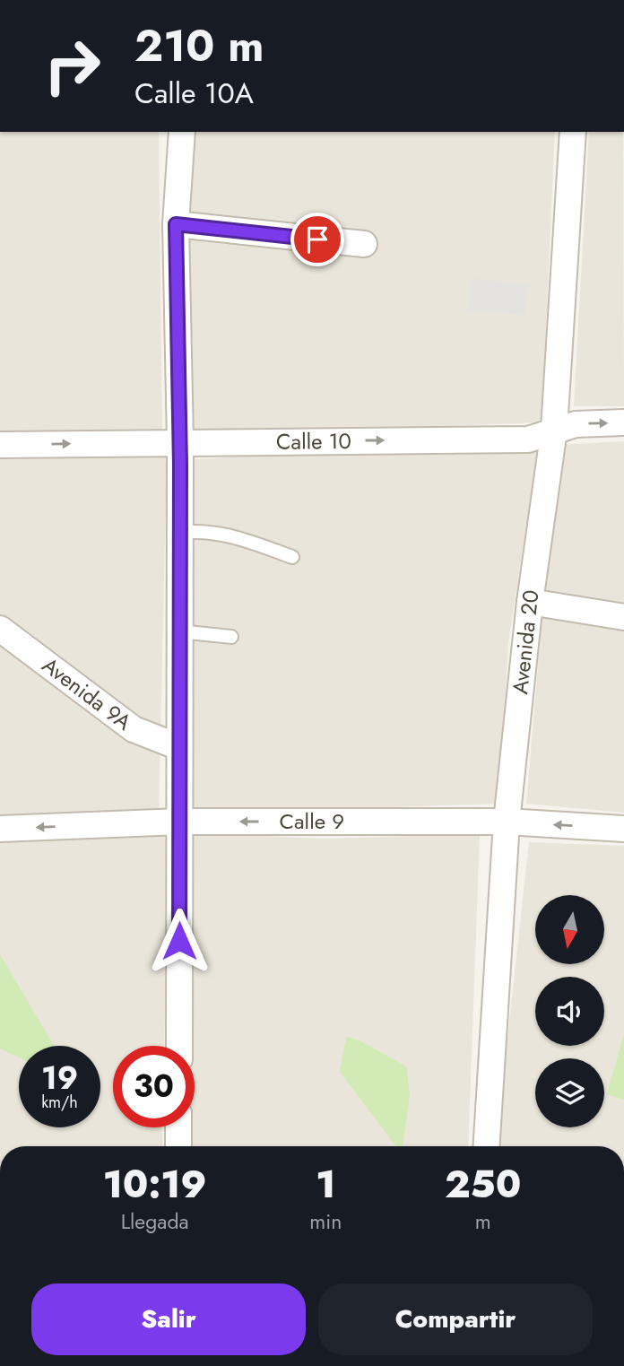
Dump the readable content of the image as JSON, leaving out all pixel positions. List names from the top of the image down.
{
  "streets": {
    "street": [
      "Calle 10",
      "Avenida 20",
      "Avenida 9A",
      "Calle 9"
    ]
  },
  "crossings": [
    ["Calle 10", "Avenida 20"],
    ["Avenida 20", "Calle 9"]
  ],
  "one_way": ["Calle 9"],
  "north": "bottom",
  "page": {
    "turn": ["210 m", "Calle 10A"],
    "speed": "19 km/h",
    "limit": "30",
    "eta": [
      "10:19",
      "Llegada",
      "1",
      "min",
      "250",
      "m"
    ],
    "buttons": ["Salir", "Compartir"]
  }
}
